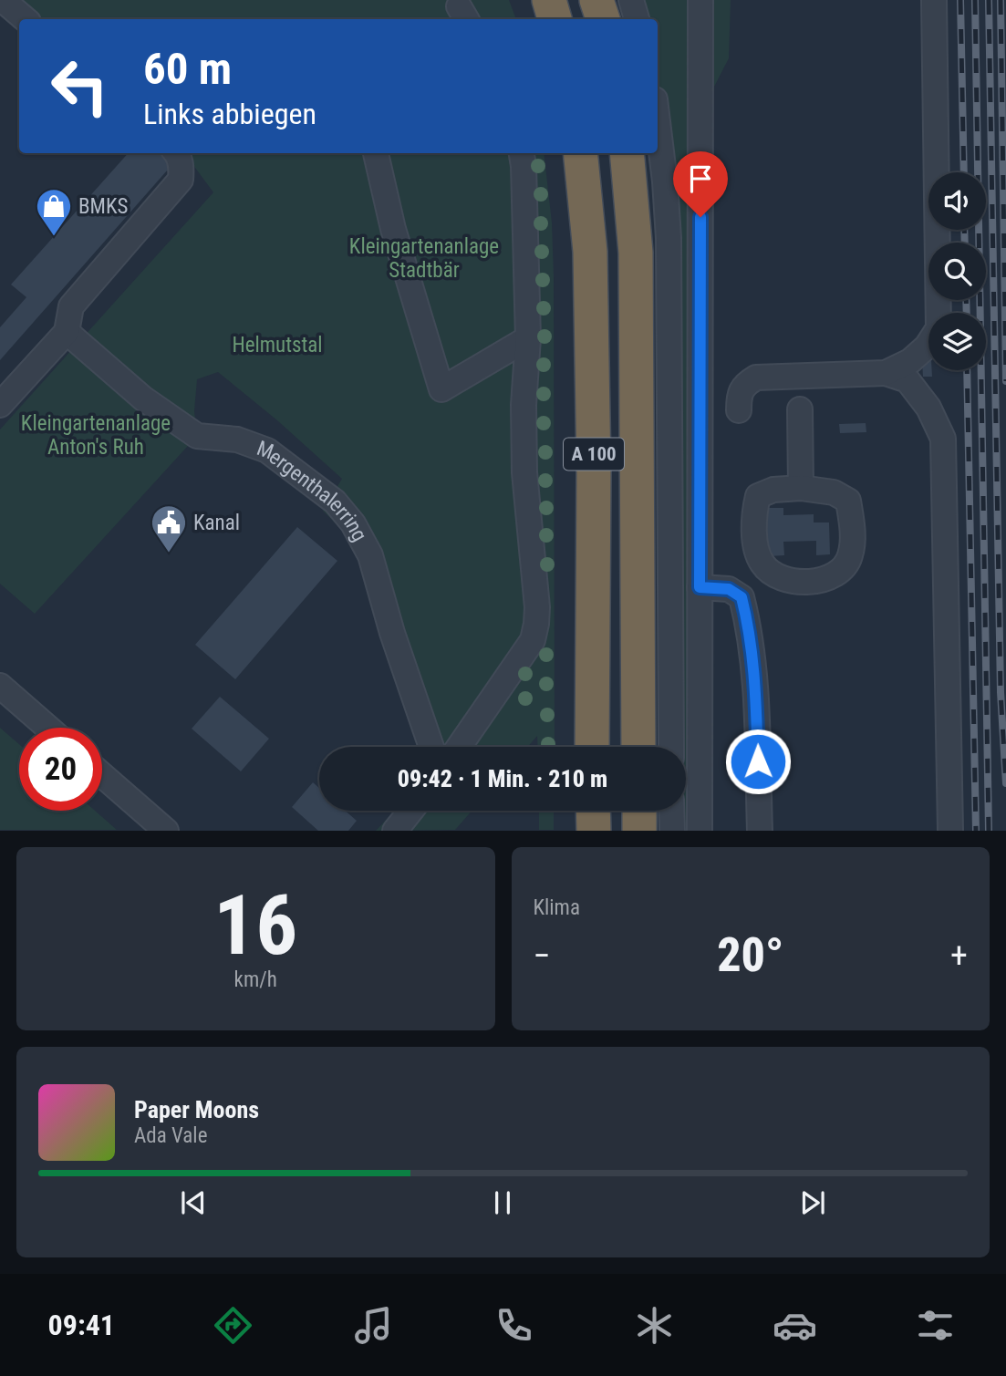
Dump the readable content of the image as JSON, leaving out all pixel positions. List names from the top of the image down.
{
  "streets": {
    "highway": ["A 100"],
    "street": ["Mergenthalerring"]
  },
  "parks": ["Kleingartenanlage Stadtbär", "Helmutstal", "Kleingartenanlage Anton's Ruh"],
  "places": {
    "shop": ["BMKS"],
    "public building": ["Kanal"]
  },
  "page": {
    "turn": ["60 m", "Links abbiegen"],
    "limit": "20",
    "trip": "09:42 · 1 Min. · 210 m",
    "tile": [
      ["16", "km/h"],
      "Klima"
    ],
    "heat": ["−", "20°", "+"],
    "song": ["Paper Moons", "Ada Vale"],
    "tabs": "09:41"
  }
}
